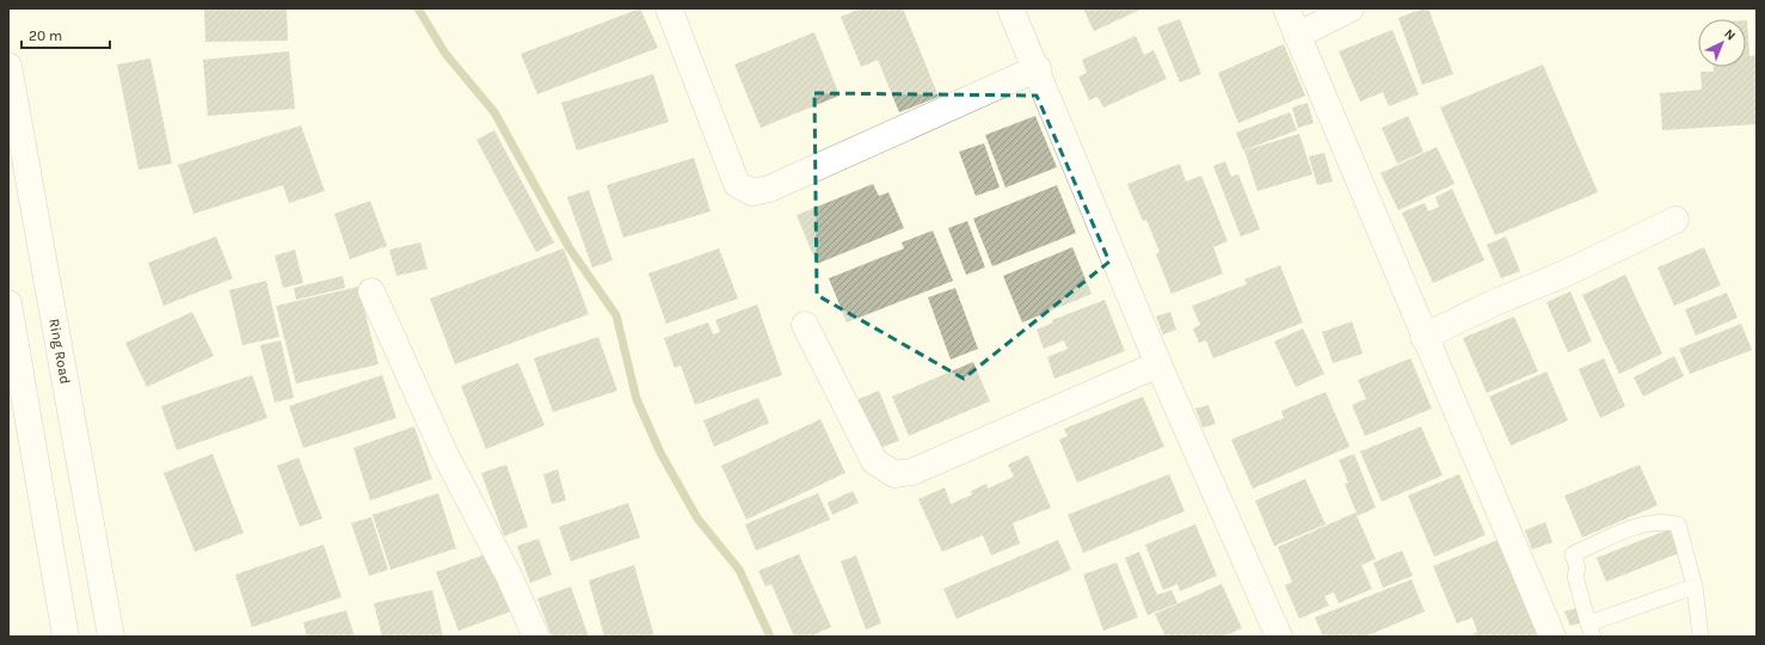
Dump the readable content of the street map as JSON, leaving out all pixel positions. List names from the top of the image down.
{
  "streets": {
    "street": ["Ring Road"]
  },
  "scale_bar": "20 m",
  "north": "top right"
}
